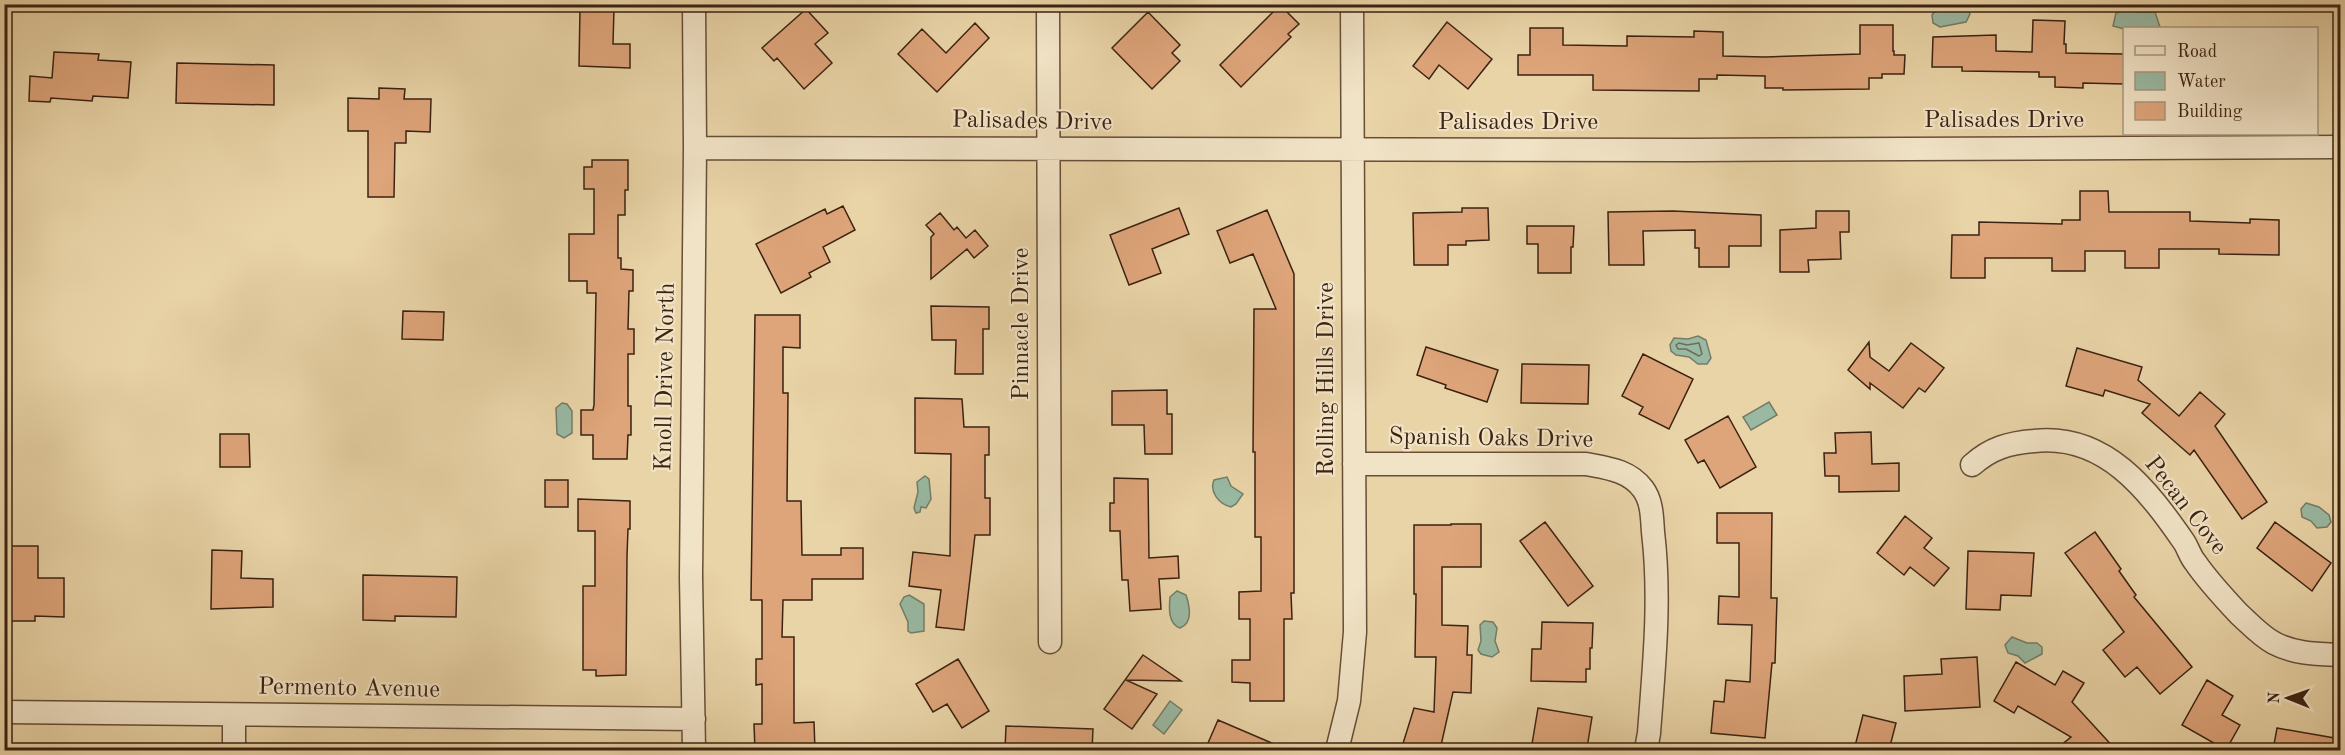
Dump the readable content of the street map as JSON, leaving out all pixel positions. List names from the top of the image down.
{
  "streets": {
    "street": [
      "Palisades Drive",
      "Pinnacle Drive",
      "Knoll Drive North",
      "Rolling Hills Drive",
      "Spanish Oaks Drive",
      "Pecan Cove",
      "Permento Avenue"
    ]
  },
  "crossings": [
    ["Palisades Drive", "Pinnacle Drive"],
    ["Palisades Drive", "Knoll Drive North"],
    ["Palisades Drive", "Rolling Hills Drive"],
    ["Knoll Drive North", "Permento Avenue"],
    ["Rolling Hills Drive", "Spanish Oaks Drive"]
  ],
  "legend": ["Road", "Water", "Building"],
  "north": "left"
}
